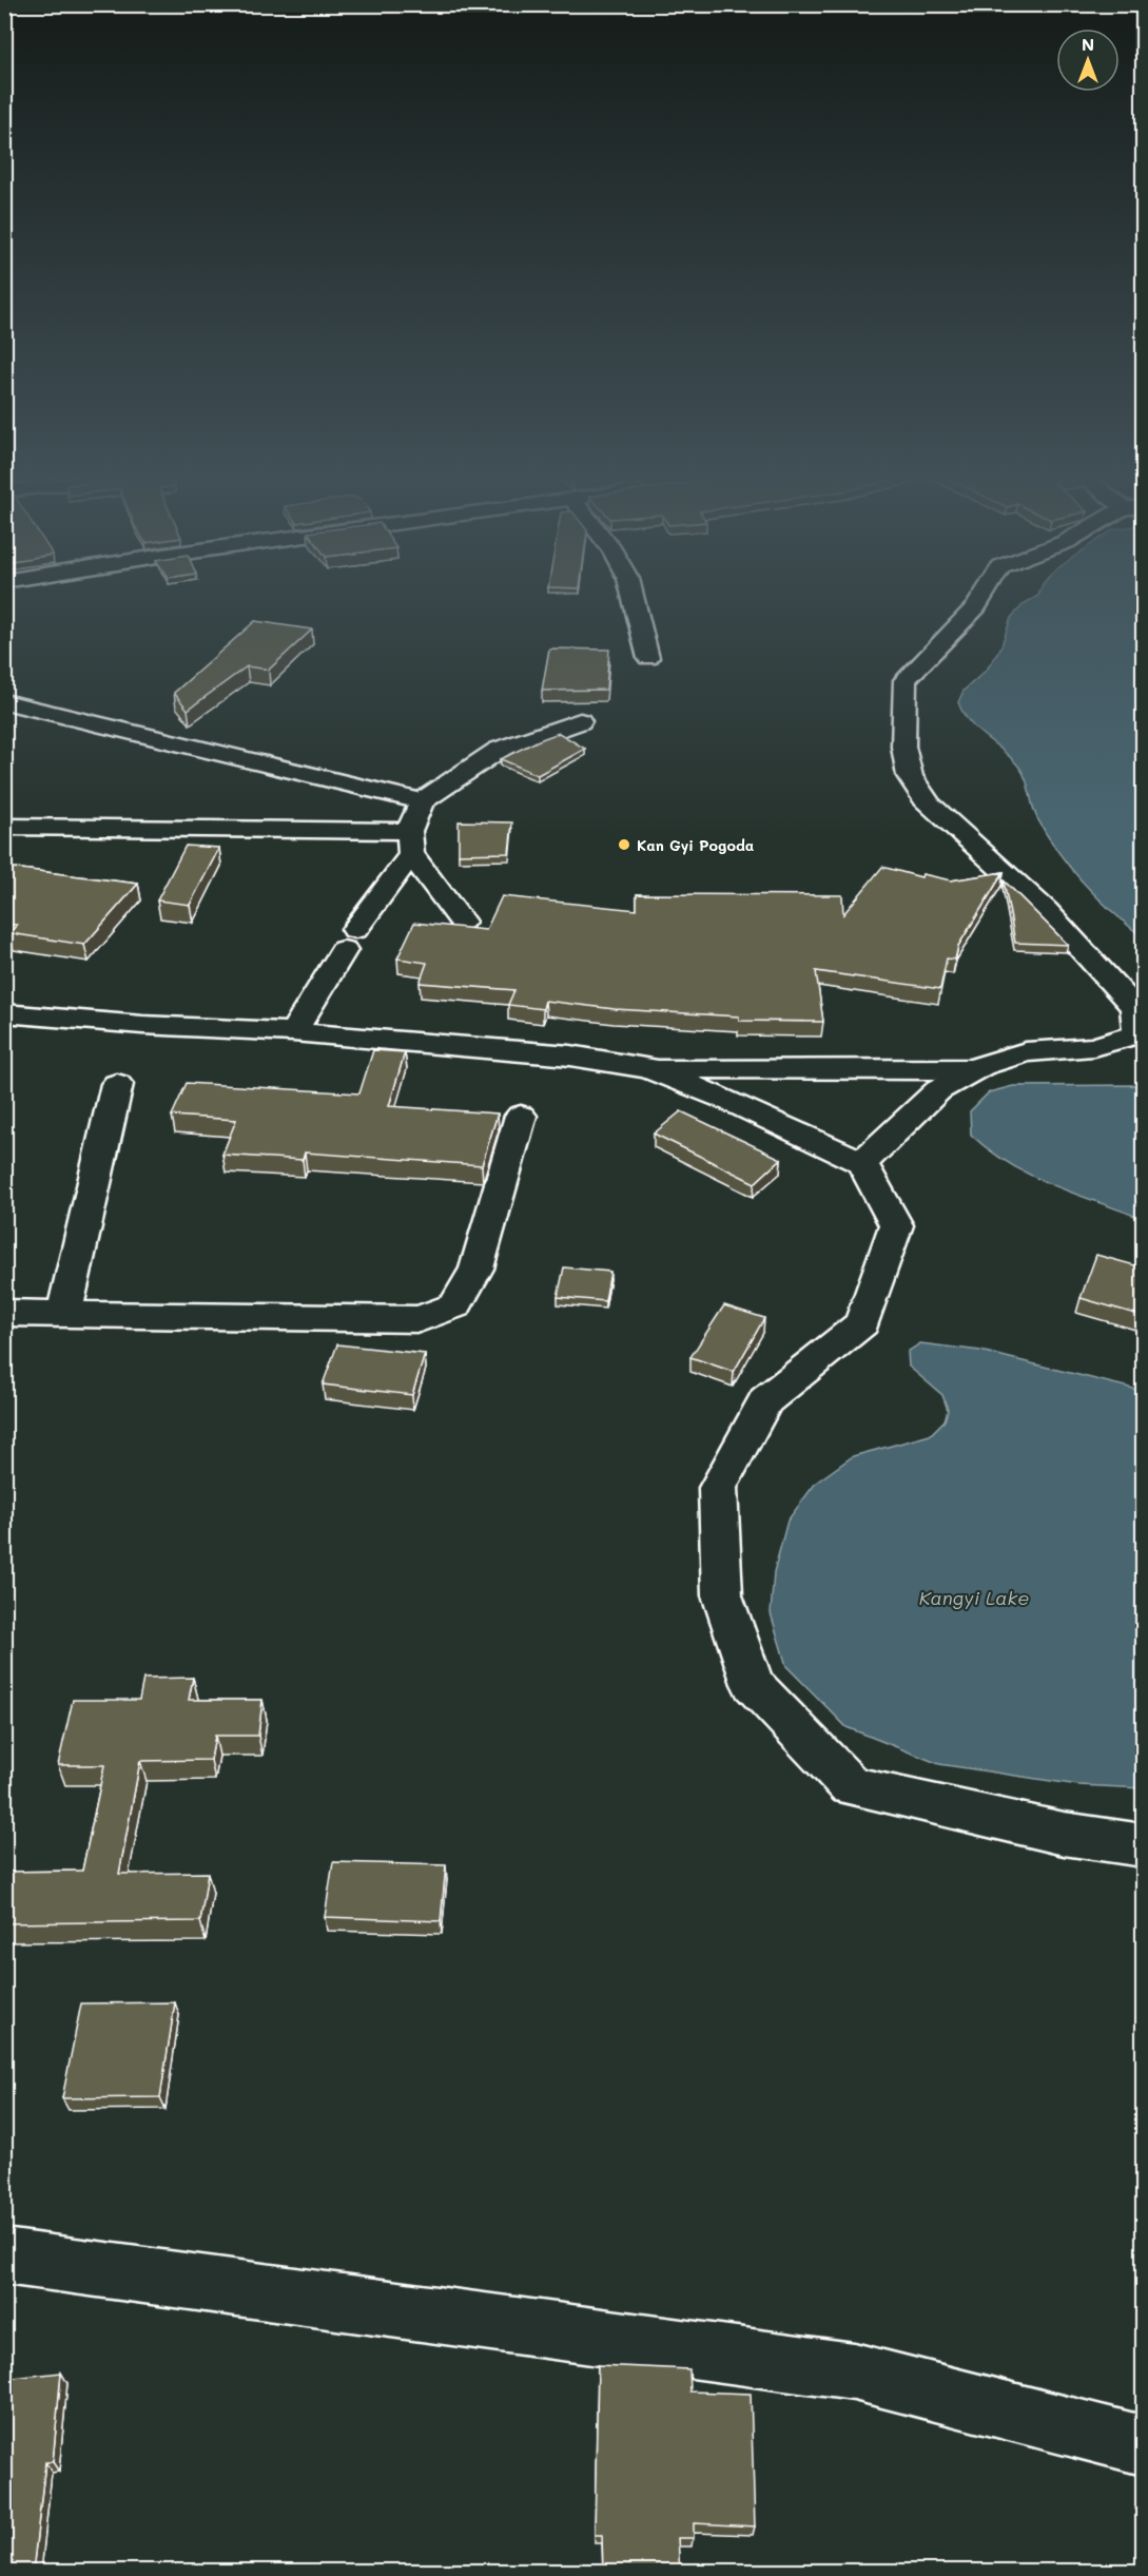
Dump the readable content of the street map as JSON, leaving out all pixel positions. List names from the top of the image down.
{
  "water": ["Kangyi Lake"],
  "places": ["Kan Gyi Pogoda"],
  "north": "top"
}
